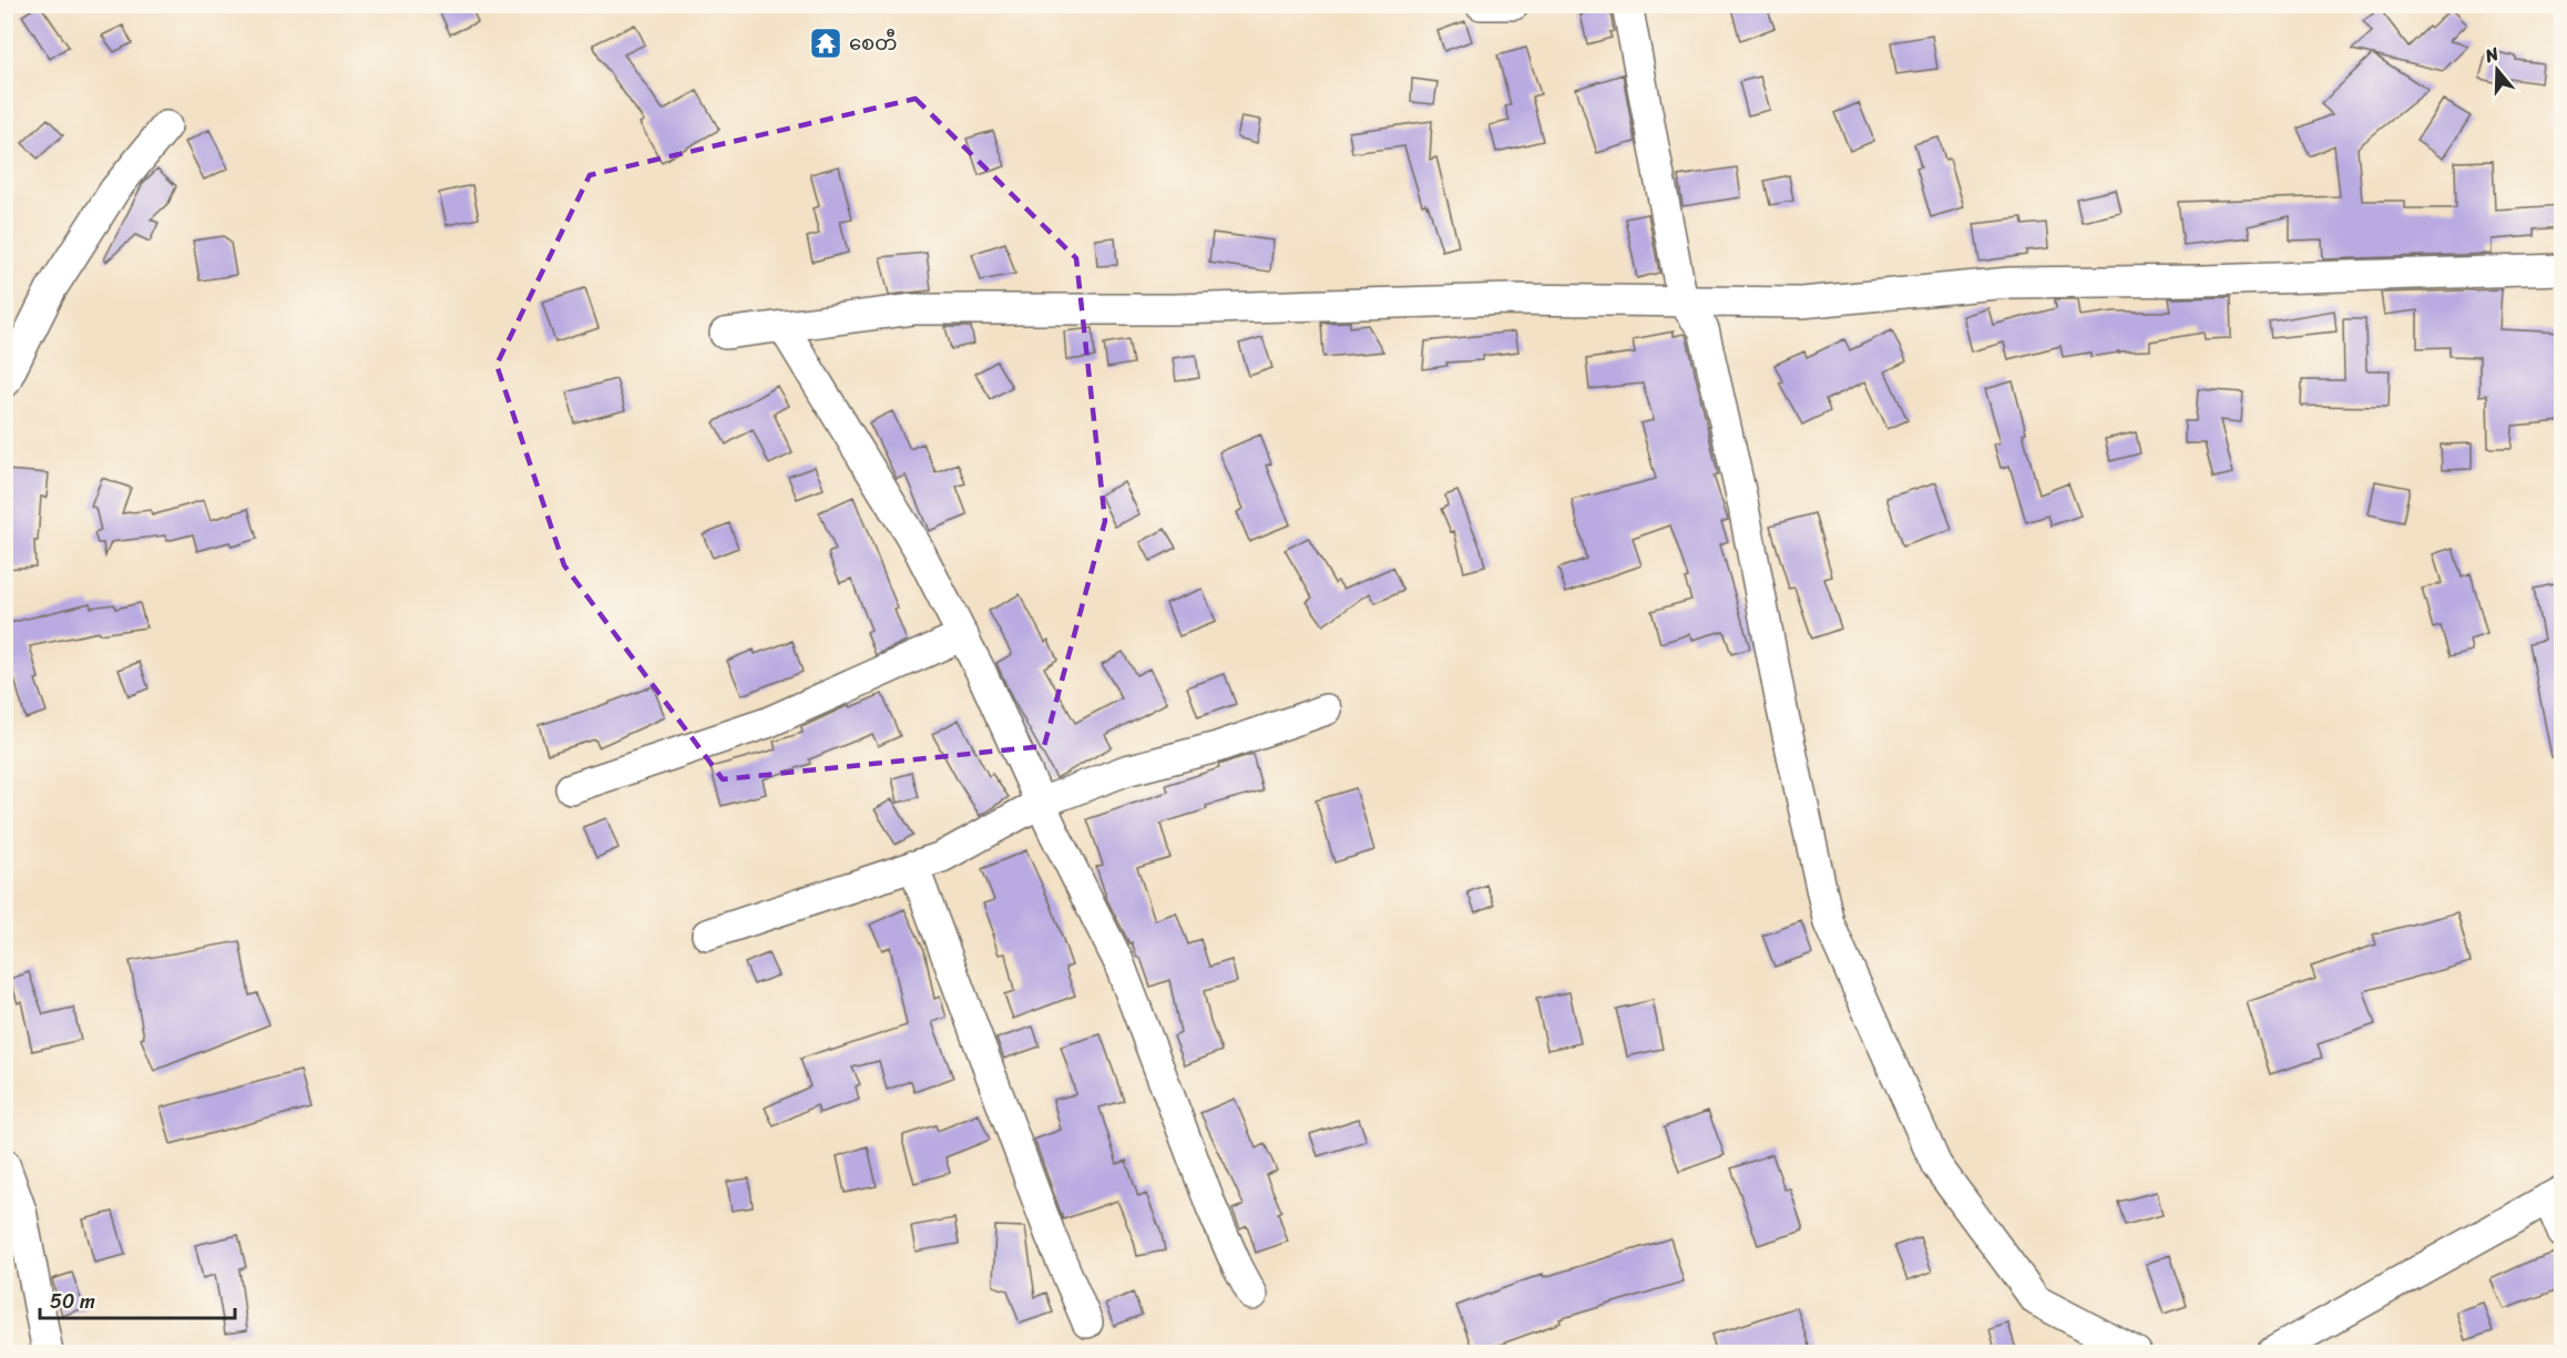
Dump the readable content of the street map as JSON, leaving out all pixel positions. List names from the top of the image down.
{
  "places": {
    "temple": ["စေတီ"]
  },
  "scale_bar": "50 m",
  "north": "top"
}
